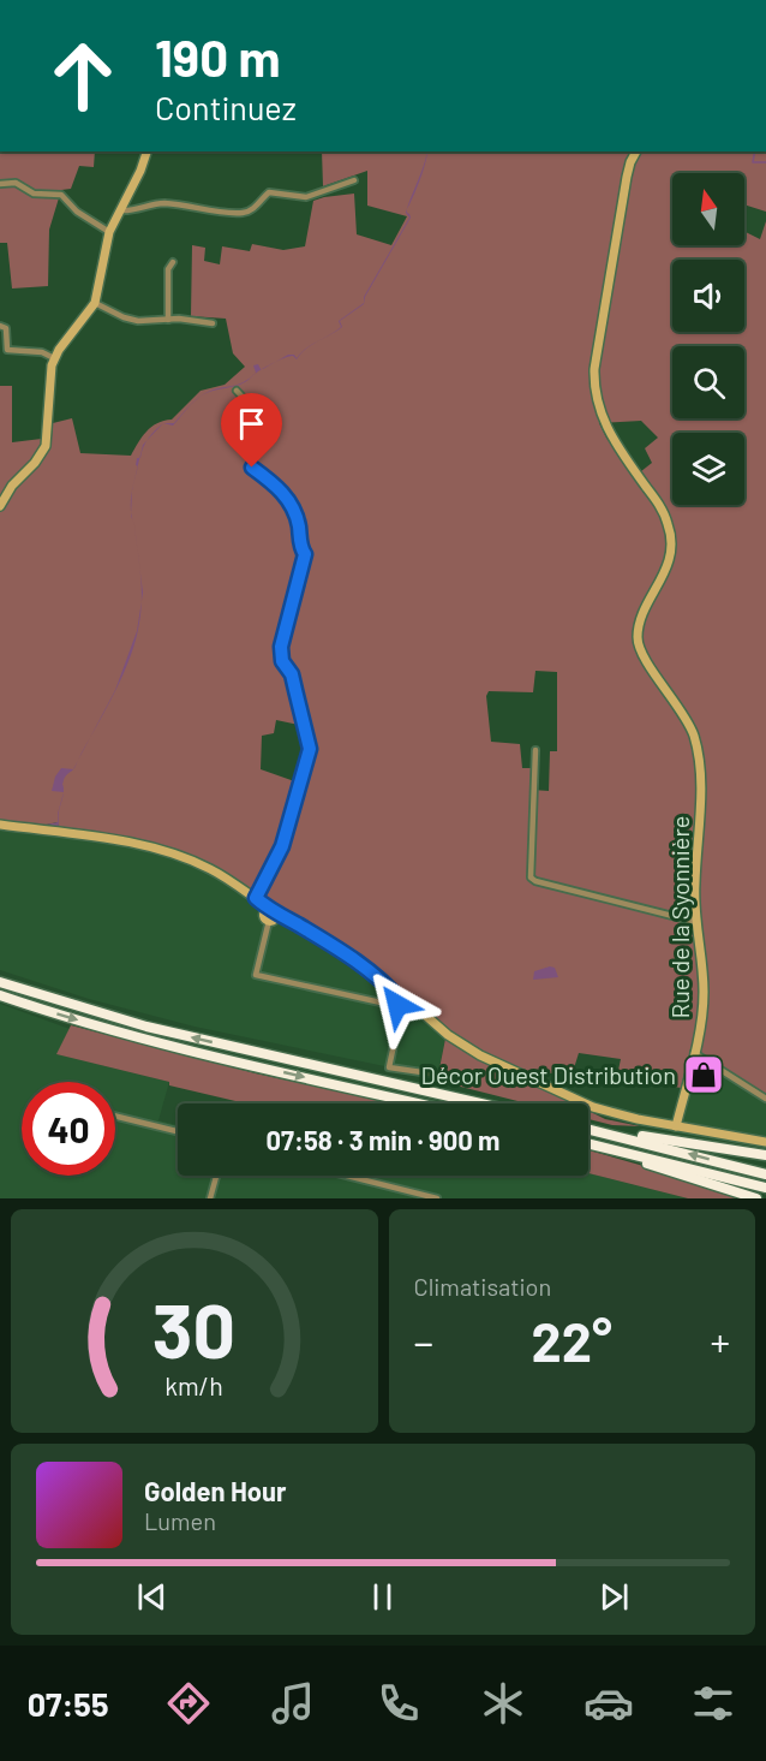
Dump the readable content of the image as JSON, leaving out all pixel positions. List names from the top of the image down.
{
  "streets": {
    "street": ["Rue de la Syonnière"]
  },
  "places": {
    "shop": ["Décor Ouest Distribution"]
  },
  "north": "top",
  "page": {
    "turn": ["190 m", "Continuez"],
    "limit": "40",
    "trip": "07:58 · 3 min · 900 m",
    "tile": "Climatisation",
    "heat": ["−", "22°", "+"],
    "song": ["Golden Hour", "Lumen"],
    "tabs": "07:55",
    "gauge": ["30", "km/h"]
  }
}
